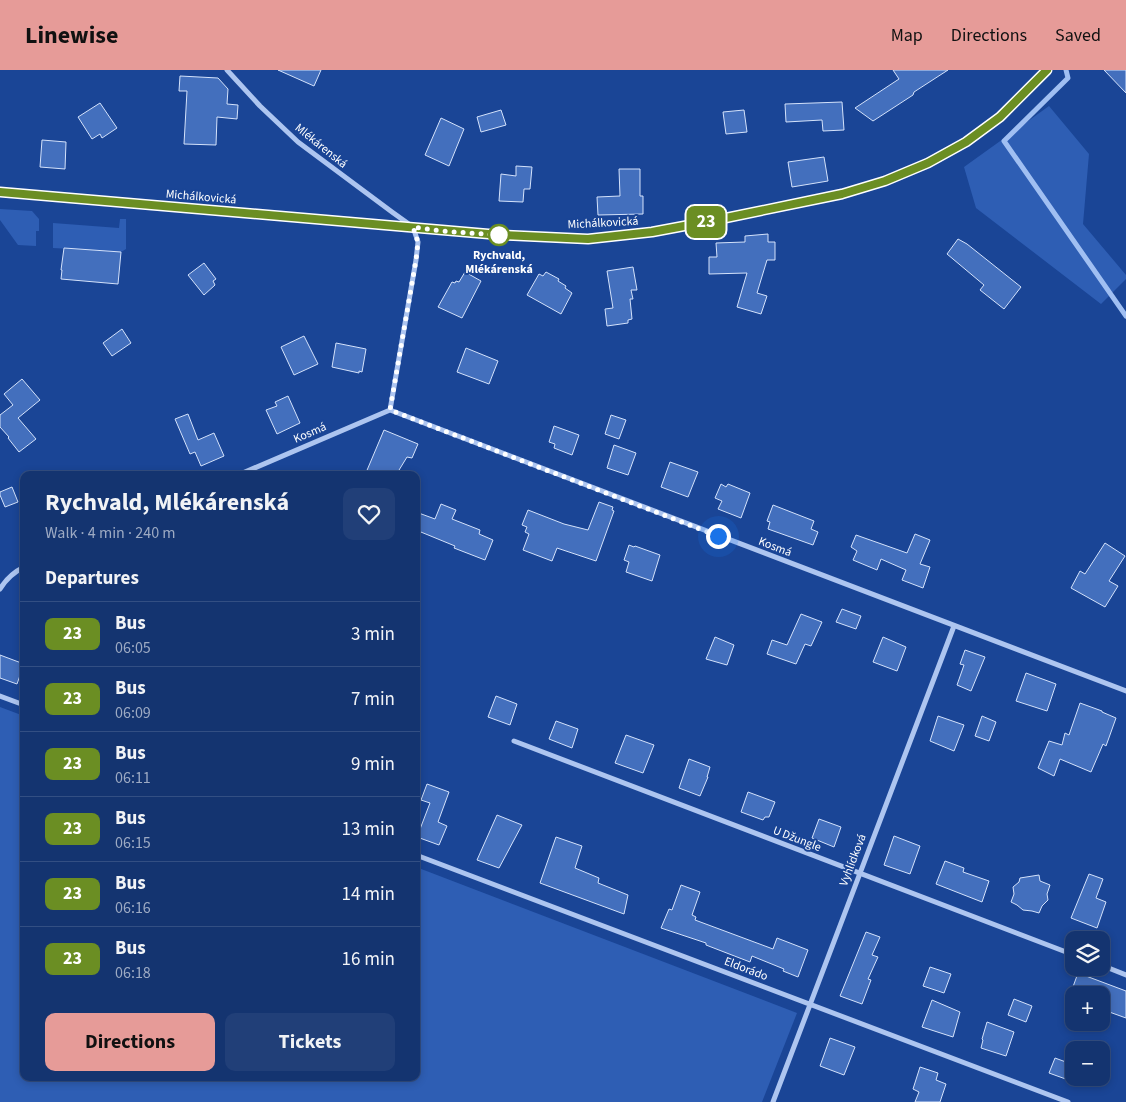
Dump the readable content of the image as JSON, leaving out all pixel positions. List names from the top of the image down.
{
  "streets": {
    "street": [
      "Mlékárenská",
      "Michálkovická",
      "Kosmá",
      "U Džungle",
      "Vyhlídková",
      "Eldorádo"
    ]
  },
  "crossings": [
    ["Mlékárenská", "Michálkovická"],
    ["Kosmá", "Vyhlídková"],
    ["U Džungle", "Vyhlídková"],
    ["Vyhlídková", "Eldorádo"]
  ],
  "places": ["Rychvald, Mlékárenská"],
  "lines": ["bus line 23"],
  "page": {
    "header": "Linewise",
    "nav": ["Map", "Directions", "Saved"],
    "on_map": "23",
    "heading": [
      ["Rychvald, Mlékárenská", "Walk · 4 min · 240 m"],
      "Departures"
    ],
    "list": [
      {
        "mark": "23",
        "name": "Bus",
        "note": "06:05",
        "value": "3 min"
      },
      {
        "mark": "23",
        "name": "Bus",
        "note": "06:09",
        "value": "7 min"
      },
      {
        "mark": "23",
        "name": "Bus",
        "note": "06:11",
        "value": "9 min"
      },
      {
        "mark": "23",
        "name": "Bus",
        "note": "06:15",
        "value": "13 min"
      },
      {
        "mark": "23",
        "name": "Bus",
        "note": "06:16",
        "value": "14 min"
      },
      {
        "mark": "23",
        "name": "Bus",
        "note": "06:18",
        "value": "16 min"
      }
    ],
    "map_buttons": ["+", "−"],
    "buttons": ["Directions", "Tickets"]
  }
}
